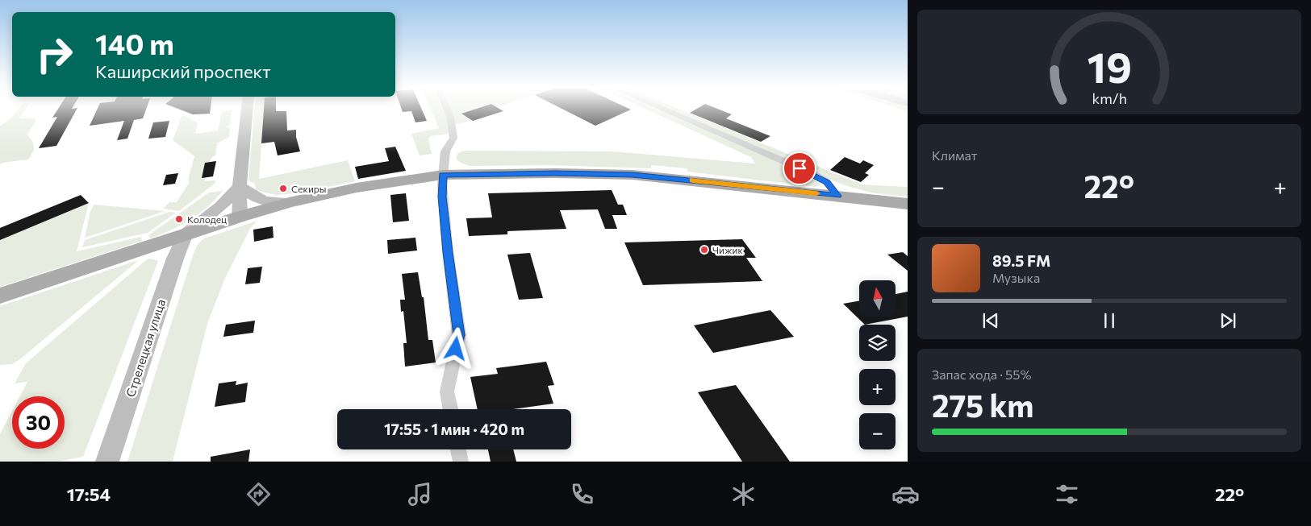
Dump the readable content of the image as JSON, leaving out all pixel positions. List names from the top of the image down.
{
  "streets": {
    "main road": ["Стрелецкая улица"]
  },
  "places": ["Секиры", "Колодец", "Чижик"],
  "north": "top",
  "page": {
    "turn": ["140 m", "Каширский проспект"],
    "tile": [
      "Климат",
      ["Запас хода · 55%", "275 km"]
    ],
    "heat": ["−", "22°", "+"],
    "song": ["89.5 FM", "Музыка"],
    "map_buttons": ["+", "−"],
    "limit": "30",
    "trip": "17:55 · 1 мин · 420 m",
    "tabs": ["17:54", "22°"],
    "gauge": ["19", "km/h"]
  }
}
